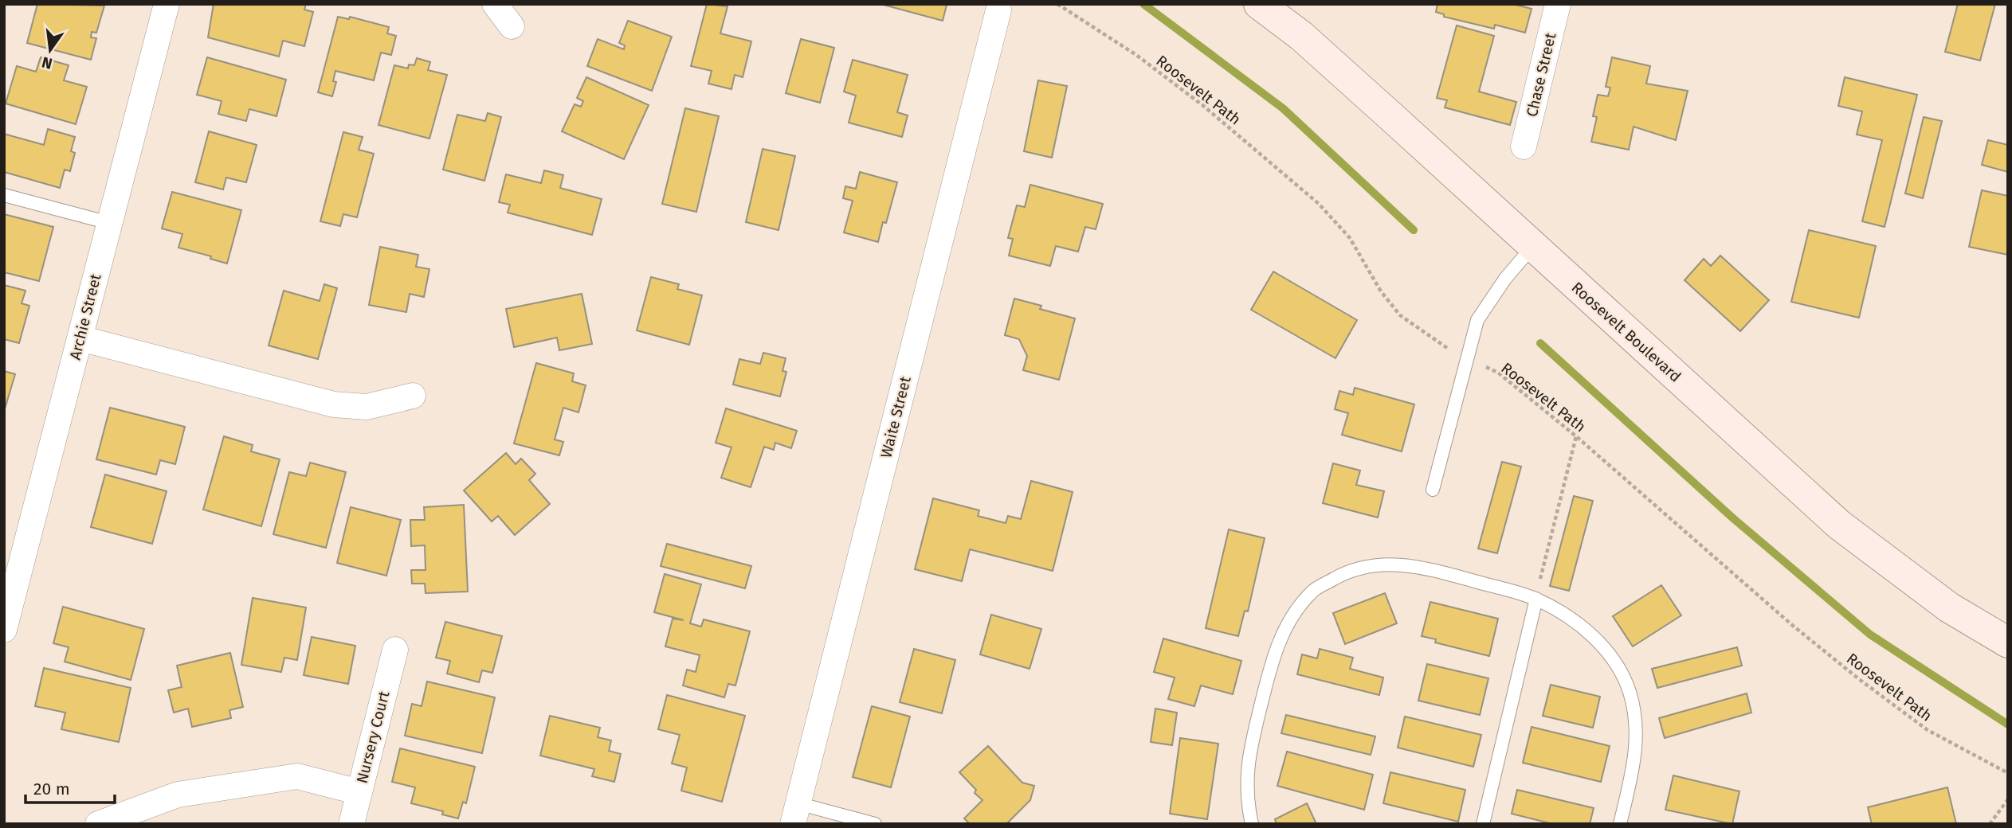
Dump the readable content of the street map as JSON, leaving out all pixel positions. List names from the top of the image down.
{
  "streets": {
    "main road": ["Roosevelt Boulevard"],
    "street": [
      "Chase Street",
      "Archie Street",
      "Waite Street",
      "Nursery Court"
    ],
    "path": ["Roosevelt Path"]
  },
  "scale_bar": "20 m",
  "north": "bottom"
}
